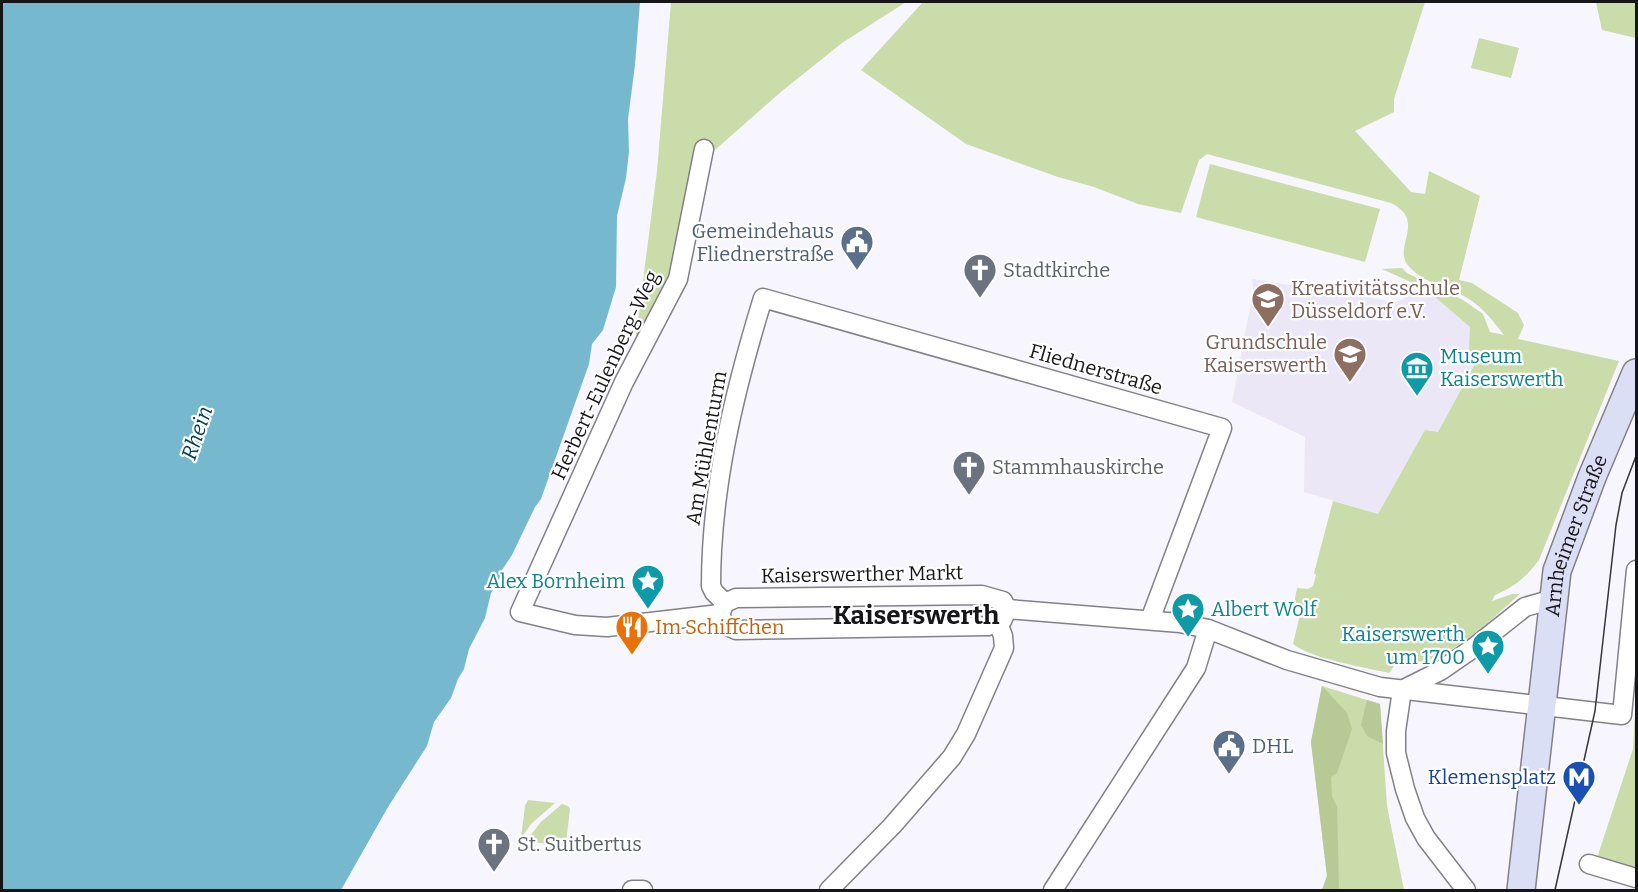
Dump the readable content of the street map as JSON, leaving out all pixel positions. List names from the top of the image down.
{
  "streets": {
    "main road": ["Arnheimer Straße"],
    "street": [
      "Fliednerstraße",
      "Herbert-Eulenberg-Weg",
      "Am Mühlenturm",
      "Kaiserswerther Markt"
    ]
  },
  "crossings": [
    ["Fliednerstraße", "Am Mühlenturm"],
    ["Fliednerstraße", "Kaiserswerther Markt"],
    ["Herbert-Eulenberg-Weg", "Kaiserswerther Markt"],
    ["Am Mühlenturm", "Kaiserswerther Markt"]
  ],
  "districts": ["Kaiserswerth"],
  "water": ["Rhein"],
  "places": {
    "public building": ["Gemeindehaus Fliednerstraße", "DHL"],
    "church": ["Stadtkirche", "Stammhauskirche", "St. Suitbertus"],
    "school or university": ["Kreativitätsschule Düsseldorf e.V.", "Grundschule Kaiserswerth"],
    "museum": ["Museum Kaiserswerth"],
    "place": ["Alex Bornheim", "Albert Wolf", "Kaiserswerth um 1700"],
    "restaurant": ["Im Schiffchen"],
    "metro station": ["Klemensplatz"]
  }
}
